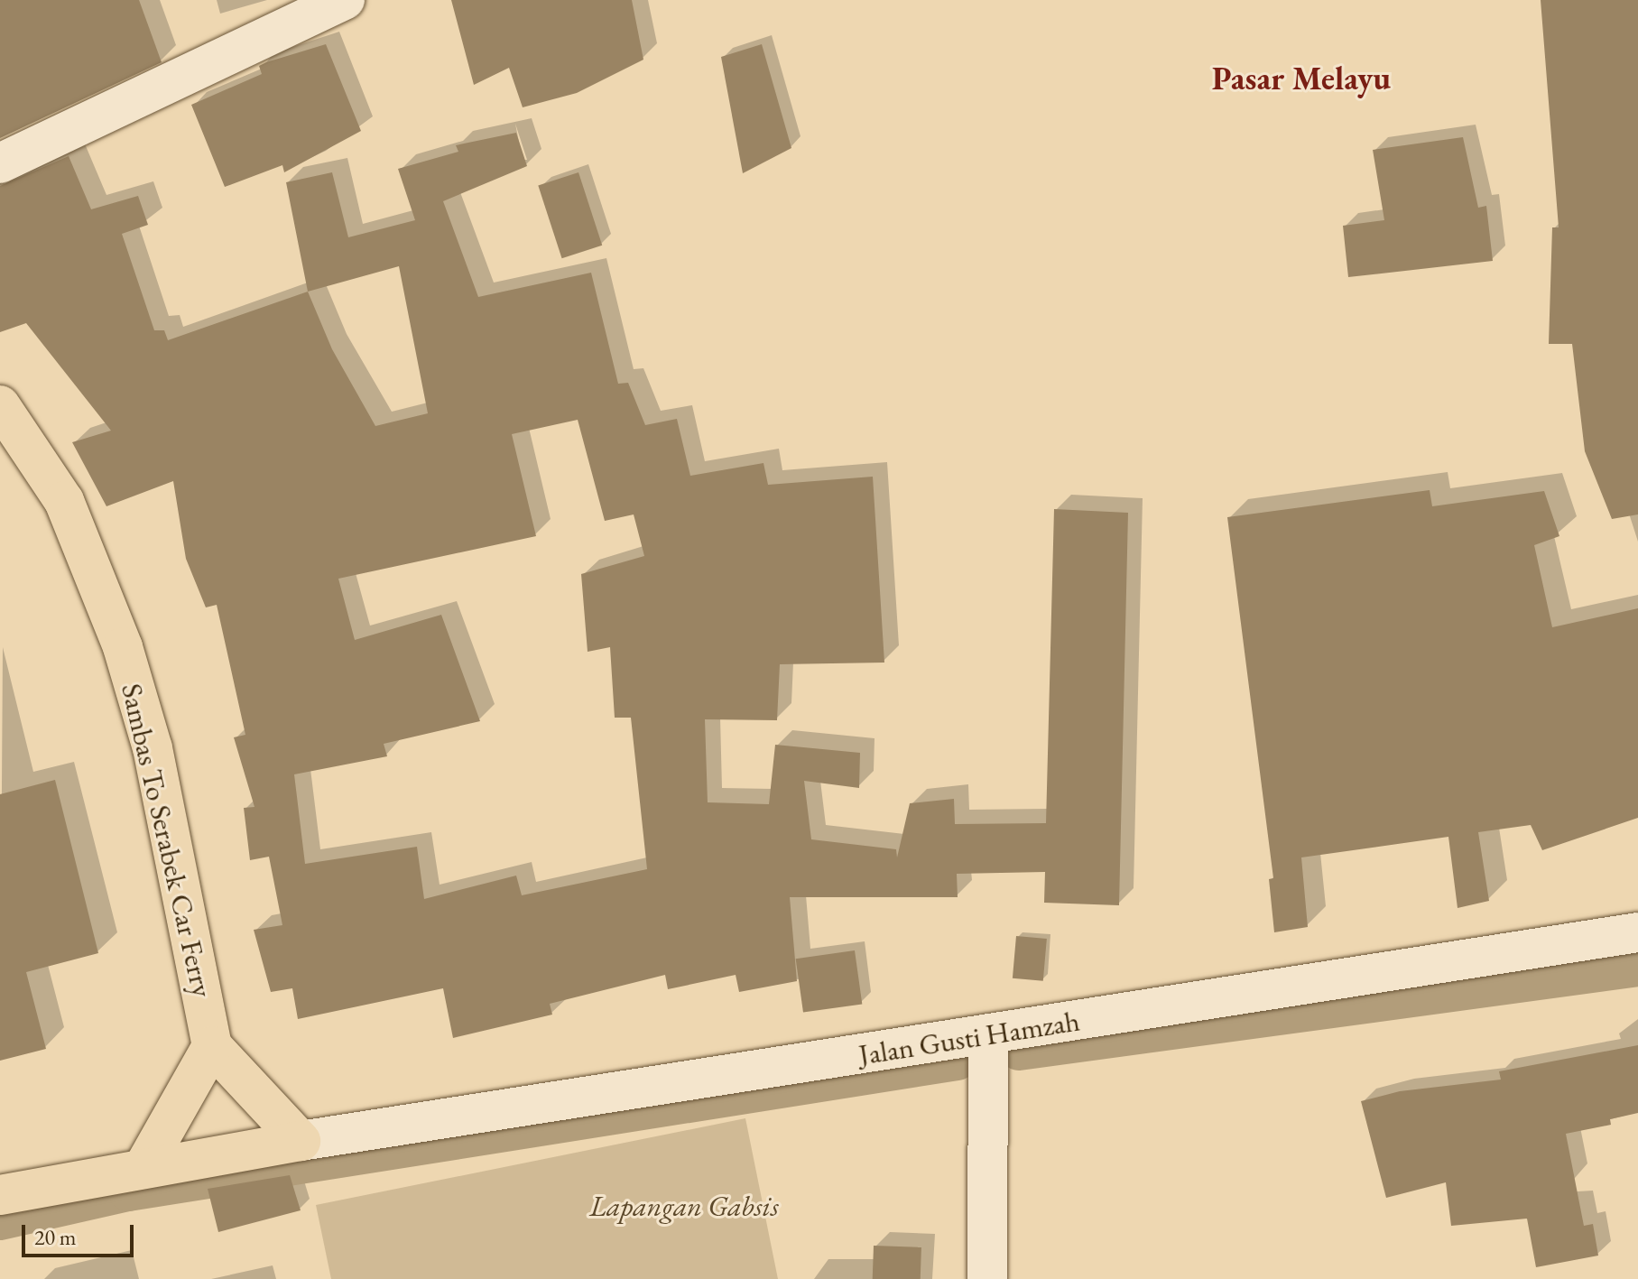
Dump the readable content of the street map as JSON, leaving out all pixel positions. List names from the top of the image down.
{
  "streets": {
    "highway": ["Sambas To Serabek Car Ferry"],
    "street": ["Jalan Gusti Hamzah"]
  },
  "districts": ["Pasar Melayu"],
  "parks": ["Lapangan Gabsis"],
  "scale_bar": "20 m"
}
